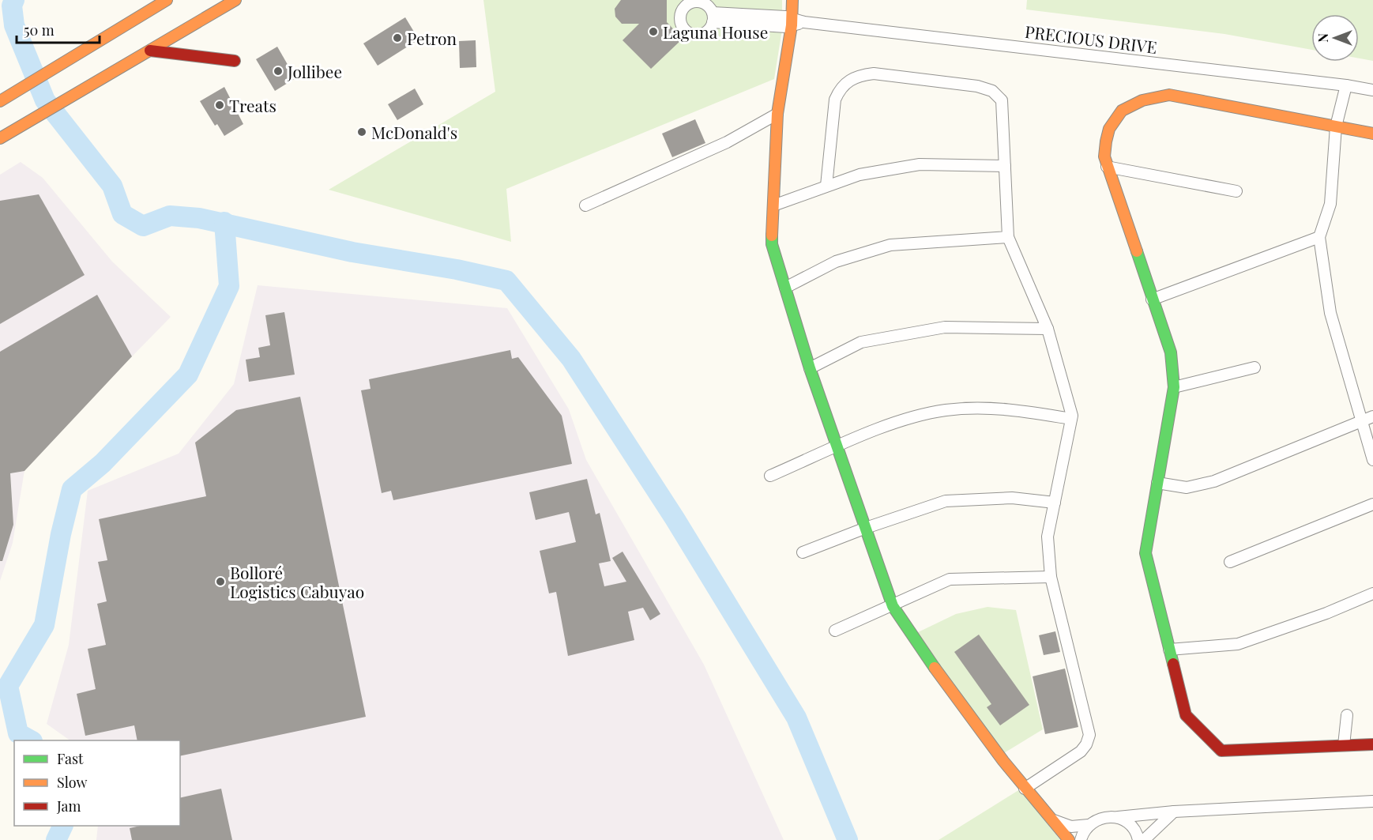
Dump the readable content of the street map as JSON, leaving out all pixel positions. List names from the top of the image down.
{
  "streets": {
    "street": ["PRECIOUS DRIVE"]
  },
  "places": [
    "Laguna House",
    "Petron",
    "Jollibee",
    "Treats",
    "McDonald's",
    "Bolloré Logistics Cabuyao"
  ],
  "legend": ["Fast", "Slow", "Jam"],
  "scale_bar": "50 m",
  "north": "left"
}
